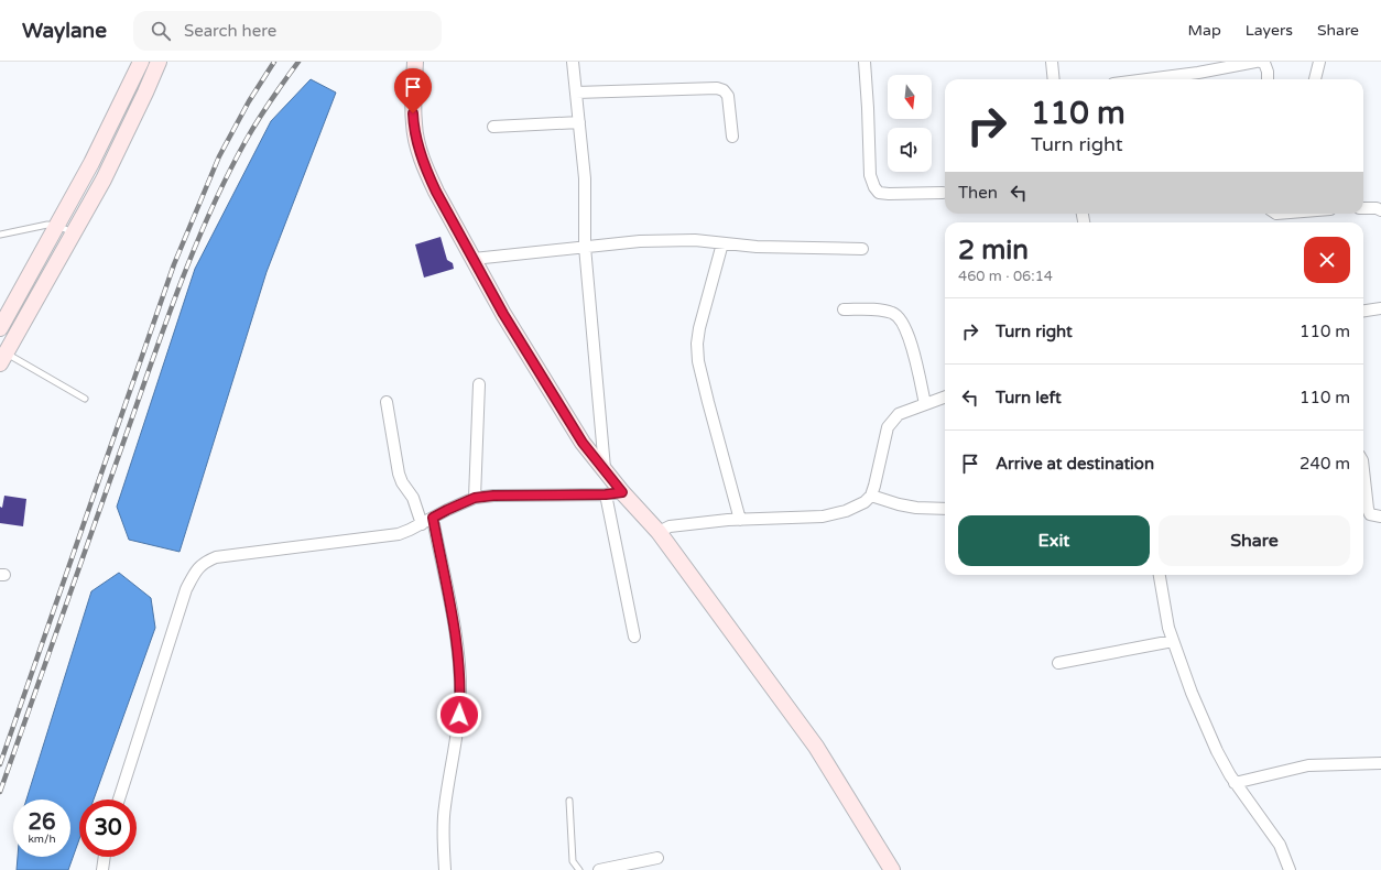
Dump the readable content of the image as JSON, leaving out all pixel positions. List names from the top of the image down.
{
  "north": "bottom",
  "page": {
    "header": "Waylane",
    "search": "Search here",
    "nav": ["Map", "Layers", "Share"],
    "turn": ["110 m", "Turn right"],
    "then": "Then",
    "heading": ["2 min", "460 m · 06:14"],
    "list": [
      {
        "name": "Turn right",
        "value": "110 m"
      },
      {
        "name": "Turn left",
        "value": "110 m"
      },
      {
        "name": "Arrive at destination",
        "value": "240 m"
      }
    ],
    "buttons": ["Exit", "Share"],
    "speed": "26 km/h",
    "limit": "30"
  }
}
